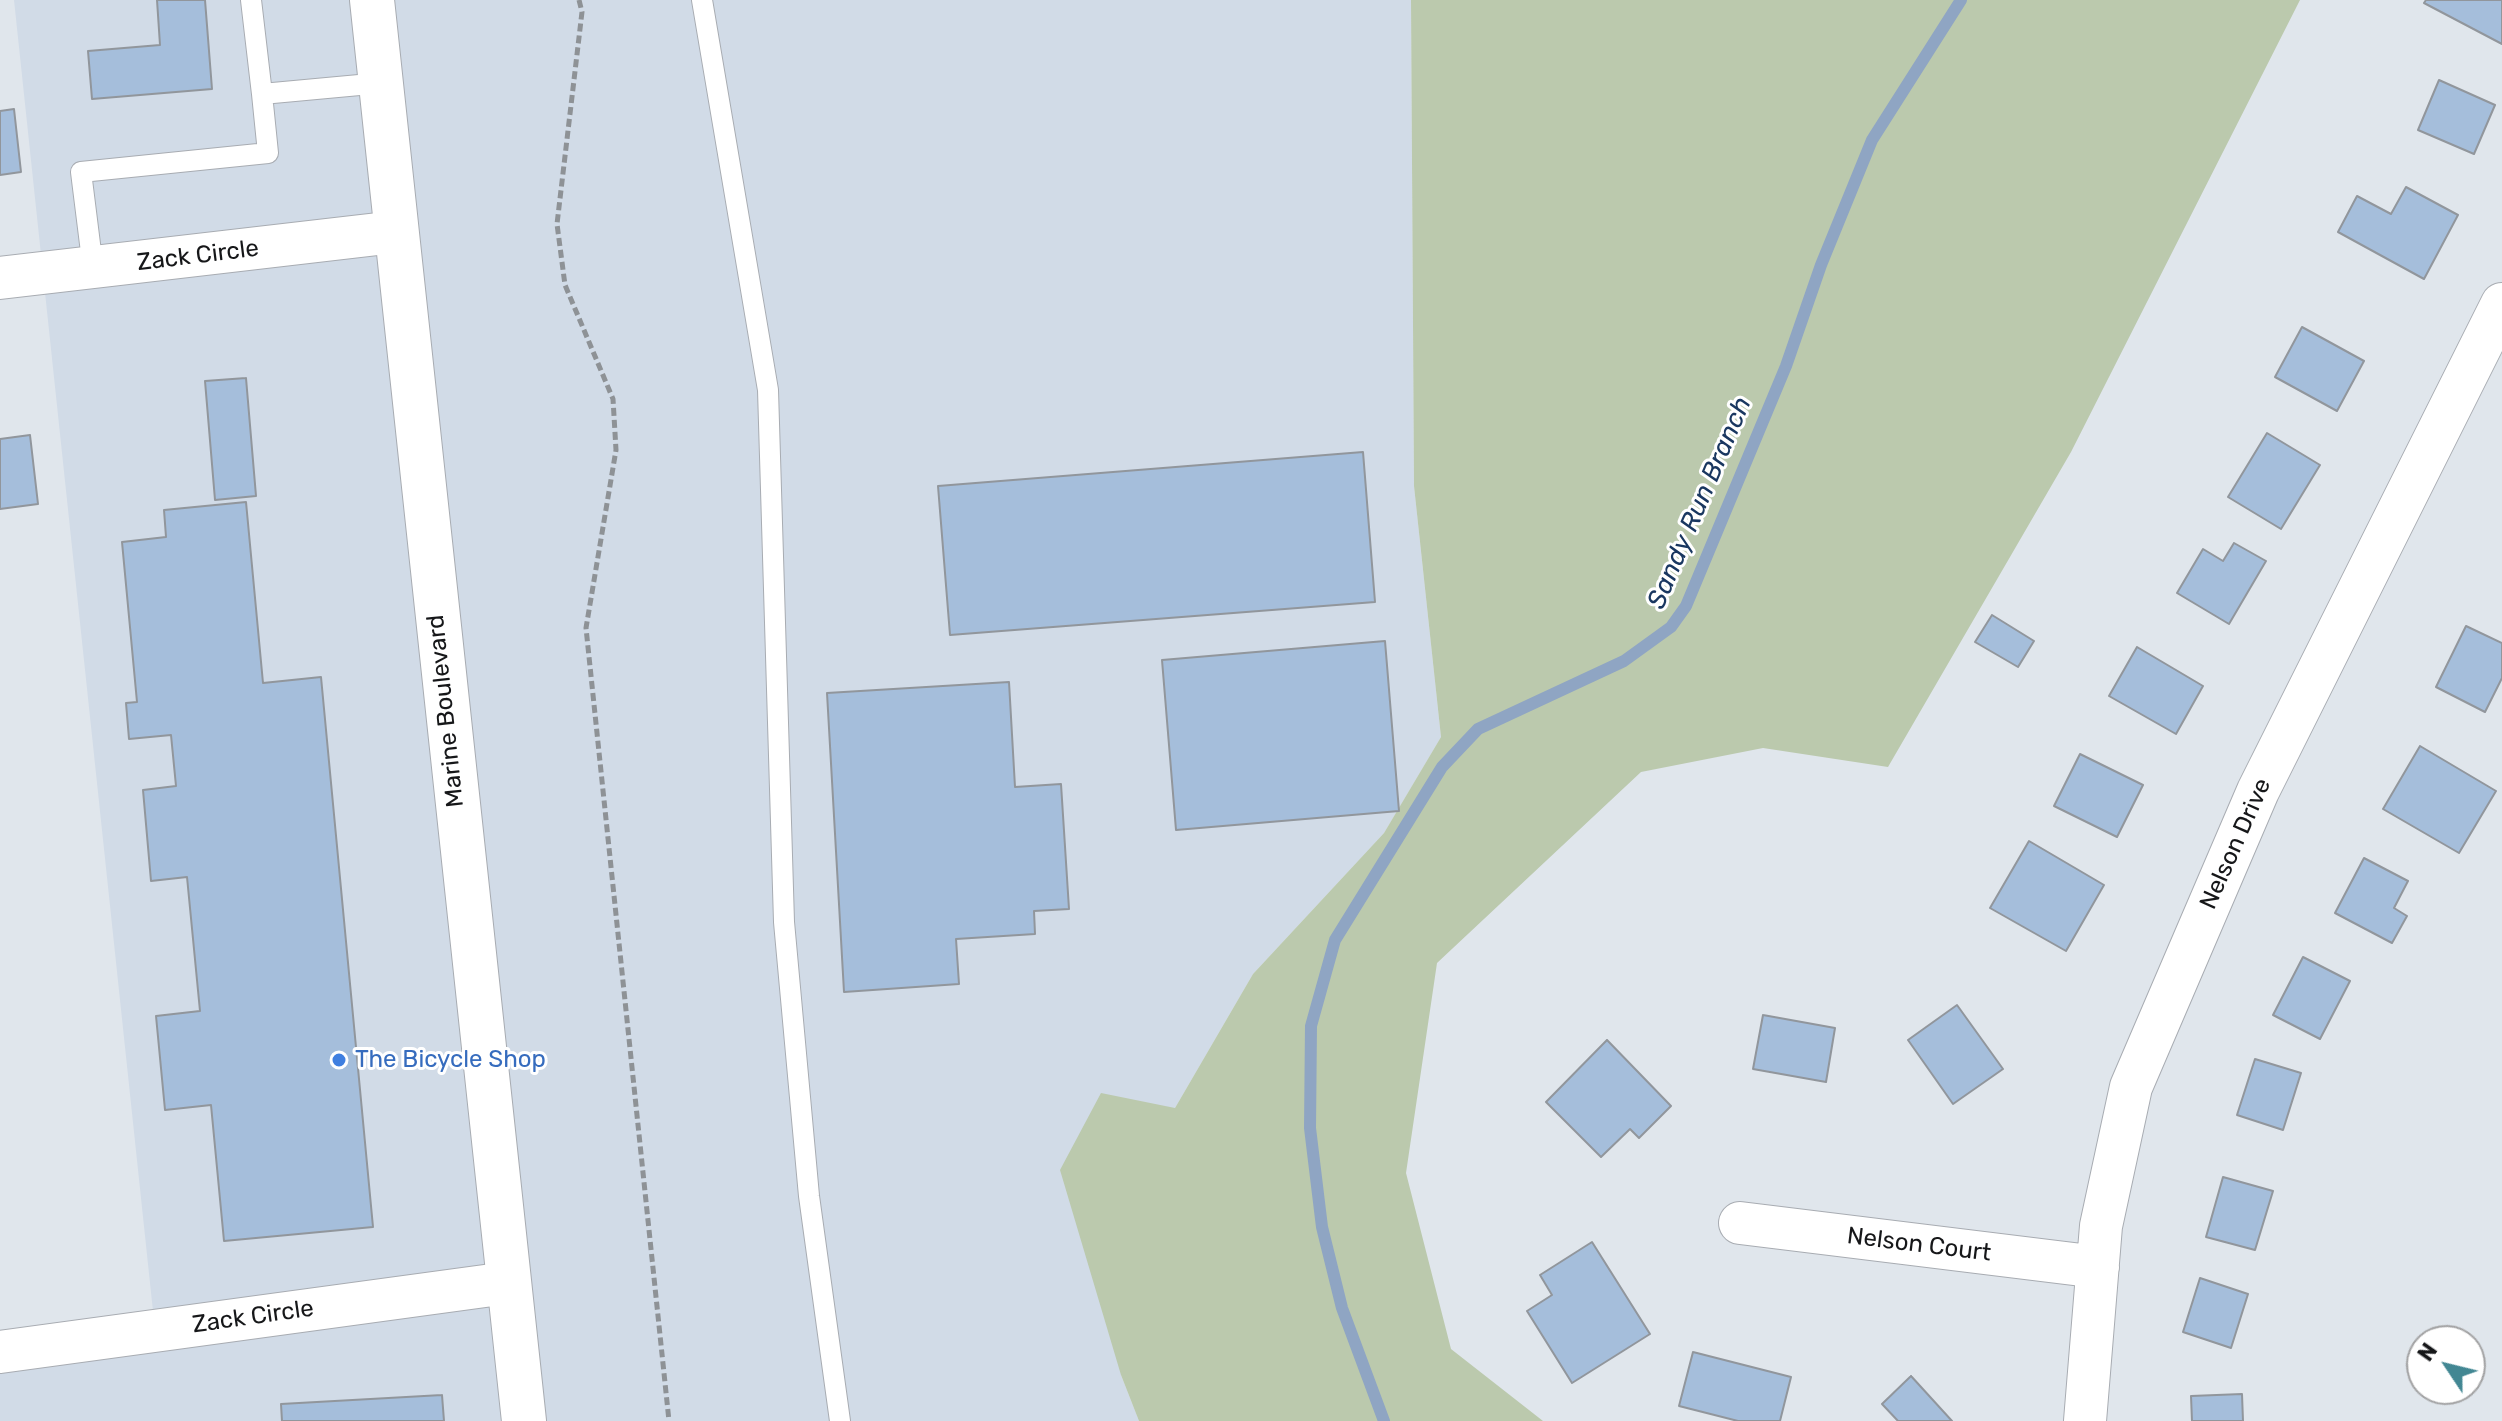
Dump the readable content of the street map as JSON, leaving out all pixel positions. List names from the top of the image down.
{
  "streets": {
    "main road": ["Marine Boulevard"],
    "street": ["Zack Circle", "Nelson Drive", "Nelson Court"]
  },
  "crossings": [
    ["Zack Circle", "Marine Boulevard"],
    ["Nelson Drive", "Nelson Court"]
  ],
  "water": ["Sandy Run Branch"],
  "places": ["The Bicycle Shop"],
  "north": "top left"
}
